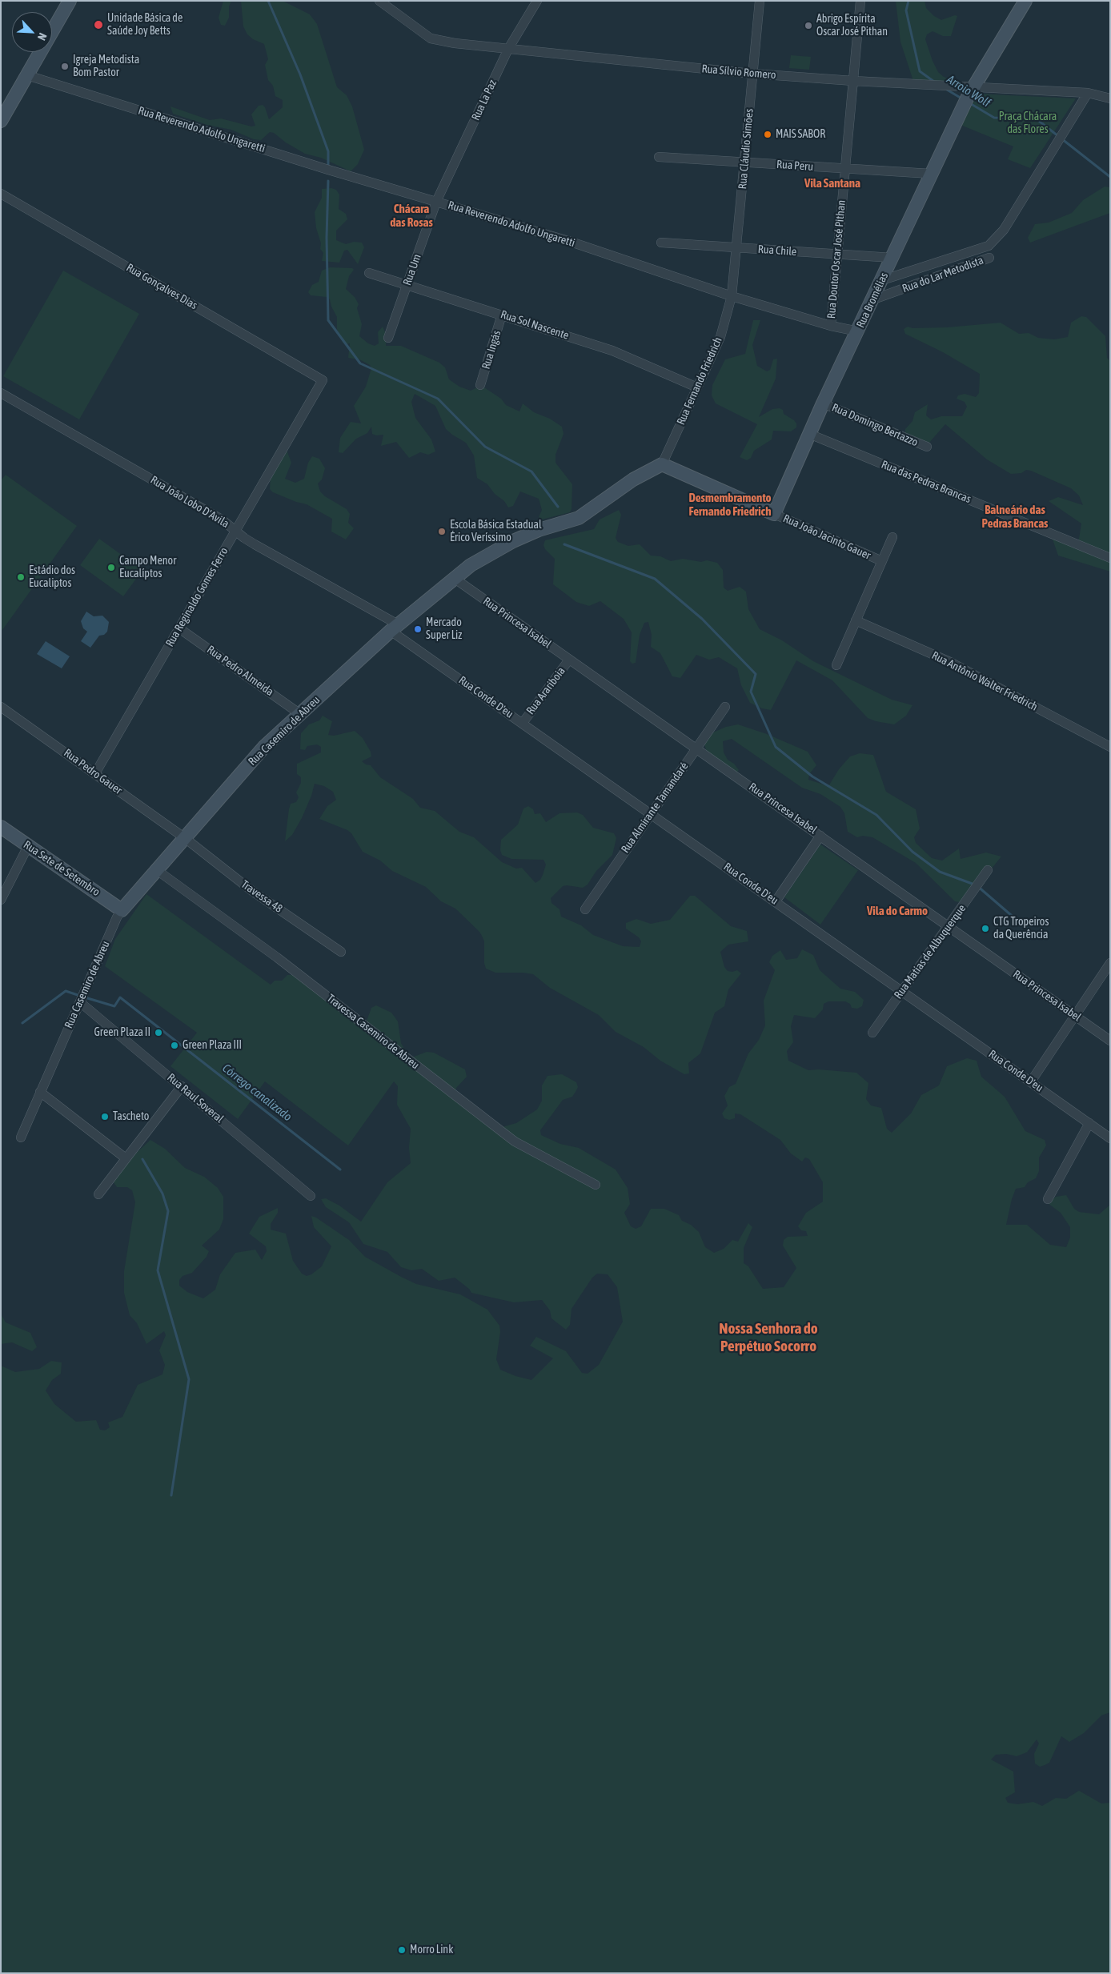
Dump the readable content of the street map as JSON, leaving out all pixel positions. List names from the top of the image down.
{
  "streets": {
    "street": [
      "Rua Sílvio Romero",
      "Rua La Paz",
      "Rua Reverendo Adolfo Ungaretti",
      "Rua Cláudio Simões",
      "Rua Peru",
      "Rua Chile",
      "Rua Doutor Oscar José Pithan",
      "Rua Um",
      "Rua do Lar Metodista",
      "Rua Gonçalves Dias",
      "Rua Bromélias",
      "Rua Sol Nascente",
      "Rua Ingás",
      "Rua Fernando Friedrich",
      "Rua Domingo Bertazzo",
      "Rua das Pedras Brancas",
      "Rua João Lobo D'Avila",
      "Rua João Jacinto Gauer",
      "Rua Reginaldo Gomes Ferro",
      "Rua Princesa Isabel",
      "Rua Pedro Almeida",
      "Rua Antônio Walter Friedrich",
      "Rua Arariboia",
      "Rua Conde D'eu",
      "Rua Casemiro de Abreu",
      "Rua Pedro Gauer",
      "Rua Almirante Tamandaré",
      "Rua Sete de Setembro",
      "Travessa 48",
      "Rua Matias de Albuquerque",
      "Travessa Casemiro de Abreu",
      "Rua Raul Soveral"
    ]
  },
  "crossings": [
    ["Rua Sílvio Romero", "Rua La Paz"],
    ["Rua Sílvio Romero", "Rua Cláudio Simões"],
    ["Rua Sílvio Romero", "Rua Doutor Oscar José Pithan"],
    ["Rua Sílvio Romero", "Rua Bromélias"],
    ["Rua La Paz", "Rua Reverendo Adolfo Ungaretti"],
    ["Rua La Paz", "Rua Um"],
    ["Rua Reverendo Adolfo Ungaretti", "Rua Cláudio Simões"],
    ["Rua Reverendo Adolfo Ungaretti", "Rua Doutor Oscar José Pithan"],
    ["Rua Reverendo Adolfo Ungaretti", "Rua Um"],
    ["Rua Reverendo Adolfo Ungaretti", "Rua Bromélias"],
    ["Rua Reverendo Adolfo Ungaretti", "Rua Fernando Friedrich"],
    ["Rua Cláudio Simões", "Rua Peru"],
    ["Rua Cláudio Simões", "Rua Chile"],
    ["Rua Cláudio Simões", "Rua Fernando Friedrich"],
    ["Rua Peru", "Rua Doutor Oscar José Pithan"],
    ["Rua Peru", "Rua Bromélias"],
    ["Rua Chile", "Rua Doutor Oscar José Pithan"],
    ["Rua Chile", "Rua Bromélias"],
    ["Rua Um", "Rua Sol Nascente"],
    ["Rua do Lar Metodista", "Rua Bromélias"],
    ["Rua Gonçalves Dias", "Rua Reginaldo Gomes Ferro"],
    ["Rua Bromélias", "Rua Domingo Bertazzo"],
    ["Rua Bromélias", "Rua das Pedras Brancas"],
    ["Rua Bromélias", "Rua João Jacinto Gauer"],
    ["Rua Sol Nascente", "Rua Ingás"],
    ["Rua Sol Nascente", "Rua Fernando Friedrich"],
    ["Rua Fernando Friedrich", "Rua João Jacinto Gauer"],
    ["Rua Fernando Friedrich", "Rua Casemiro de Abreu"],
    ["Rua João Lobo D'Avila", "Rua Reginaldo Gomes Ferro"],
    ["Rua João Lobo D'Avila", "Rua Conde D'eu"],
    ["Rua João Lobo D'Avila", "Rua Casemiro de Abreu"],
    ["Rua João Jacinto Gauer", "Rua Antônio Walter Friedrich"],
    ["Rua João Jacinto Gauer", "Rua Casemiro de Abreu"],
    ["Rua Reginaldo Gomes Ferro", "Rua Pedro Almeida"],
    ["Rua Reginaldo Gomes Ferro", "Rua Pedro Gauer"],
    ["Rua Princesa Isabel", "Rua Arariboia"],
    ["Rua Princesa Isabel", "Rua Casemiro de Abreu"],
    ["Rua Princesa Isabel", "Rua Almirante Tamandaré"],
    ["Rua Princesa Isabel", "Rua Matias de Albuquerque"],
    ["Rua Pedro Almeida", "Rua Casemiro de Abreu"],
    ["Rua Arariboia", "Rua Conde D'eu"],
    ["Rua Conde D'eu", "Rua Casemiro de Abreu"],
    ["Rua Conde D'eu", "Rua Almirante Tamandaré"],
    ["Rua Conde D'eu", "Rua Matias de Albuquerque"],
    ["Rua Casemiro de Abreu", "Rua Pedro Gauer"],
    ["Rua Casemiro de Abreu", "Rua Sete de Setembro"],
    ["Rua Casemiro de Abreu", "Travessa 48"],
    ["Rua Casemiro de Abreu", "Travessa Casemiro de Abreu"],
    ["Rua Casemiro de Abreu", "Rua Raul Soveral"],
    ["Rua Pedro Gauer", "Travessa 48"]
  ],
  "districts": [
    "Vila Santana",
    "Chácara das Rosas",
    "Desmembramento Fernando Friedrich",
    "Balneário das Pedras Brancas",
    "Vila do Carmo",
    "Nossa Senhora do Perpétuo Socorro"
  ],
  "water": ["Arroio Wolf", "Córrego canalizado"],
  "parks": ["Praça Chácara das Flores"],
  "places": [
    "Unidade Básica de Saúde Joy Betts",
    "Abrigo Espírita Oscar José Pithan",
    "Igreja Metodista Bom Pastor",
    "MAIS SABOR",
    "Escola Básica Estadual Érico Veríssimo",
    "Campo Menor Eucalíptos",
    "Estádio dos Eucaliptos",
    "Mercado Super Liz",
    "CTG Tropeiros da Querência",
    "Green Plaza II",
    "Green Plaza III",
    "Tascheto",
    "Morro Link"
  ],
  "north": "bottom right"
}
